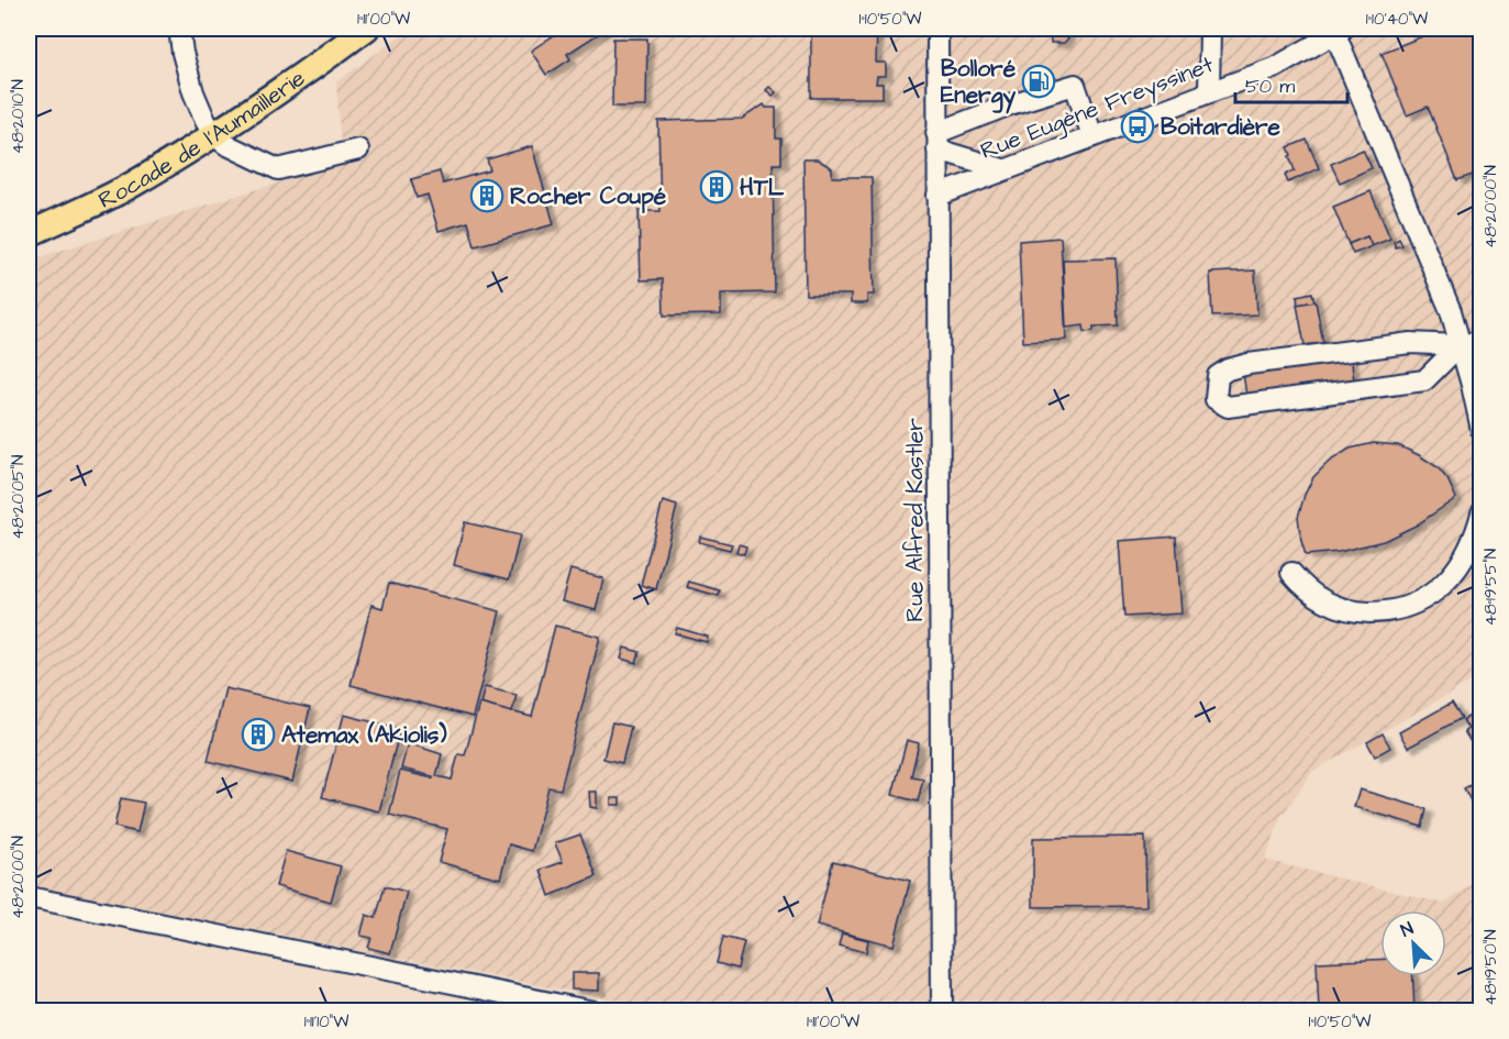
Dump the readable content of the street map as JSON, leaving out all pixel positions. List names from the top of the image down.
{
  "streets": {
    "main road": ["Rocade de l'Aumaillerie"],
    "street": ["Rue Eugène Freyssinet", "Rue Alfred Kastler"]
  },
  "crossings": [
    ["Rue Eugène Freyssinet", "Rue Alfred Kastler"]
  ],
  "places": {
    "fuel station": ["Bolloré Energy"],
    "bus stop": ["Boitardière"],
    "building": ["HTL", "Rocher Coupé", "Atemax (Akiolis)"]
  },
  "scale_bar": "50 m",
  "north": "top left",
  "coordinates": [
    "1°11'00\"W",
    "1°10'50\"W",
    "1°10'40\"W",
    "48°20'10\"N",
    "48°20'00\"N",
    "48°20'05\"N",
    "48°19'55\"N",
    "48°19'50\"N",
    "1°11'10\"W"
  ]
}
